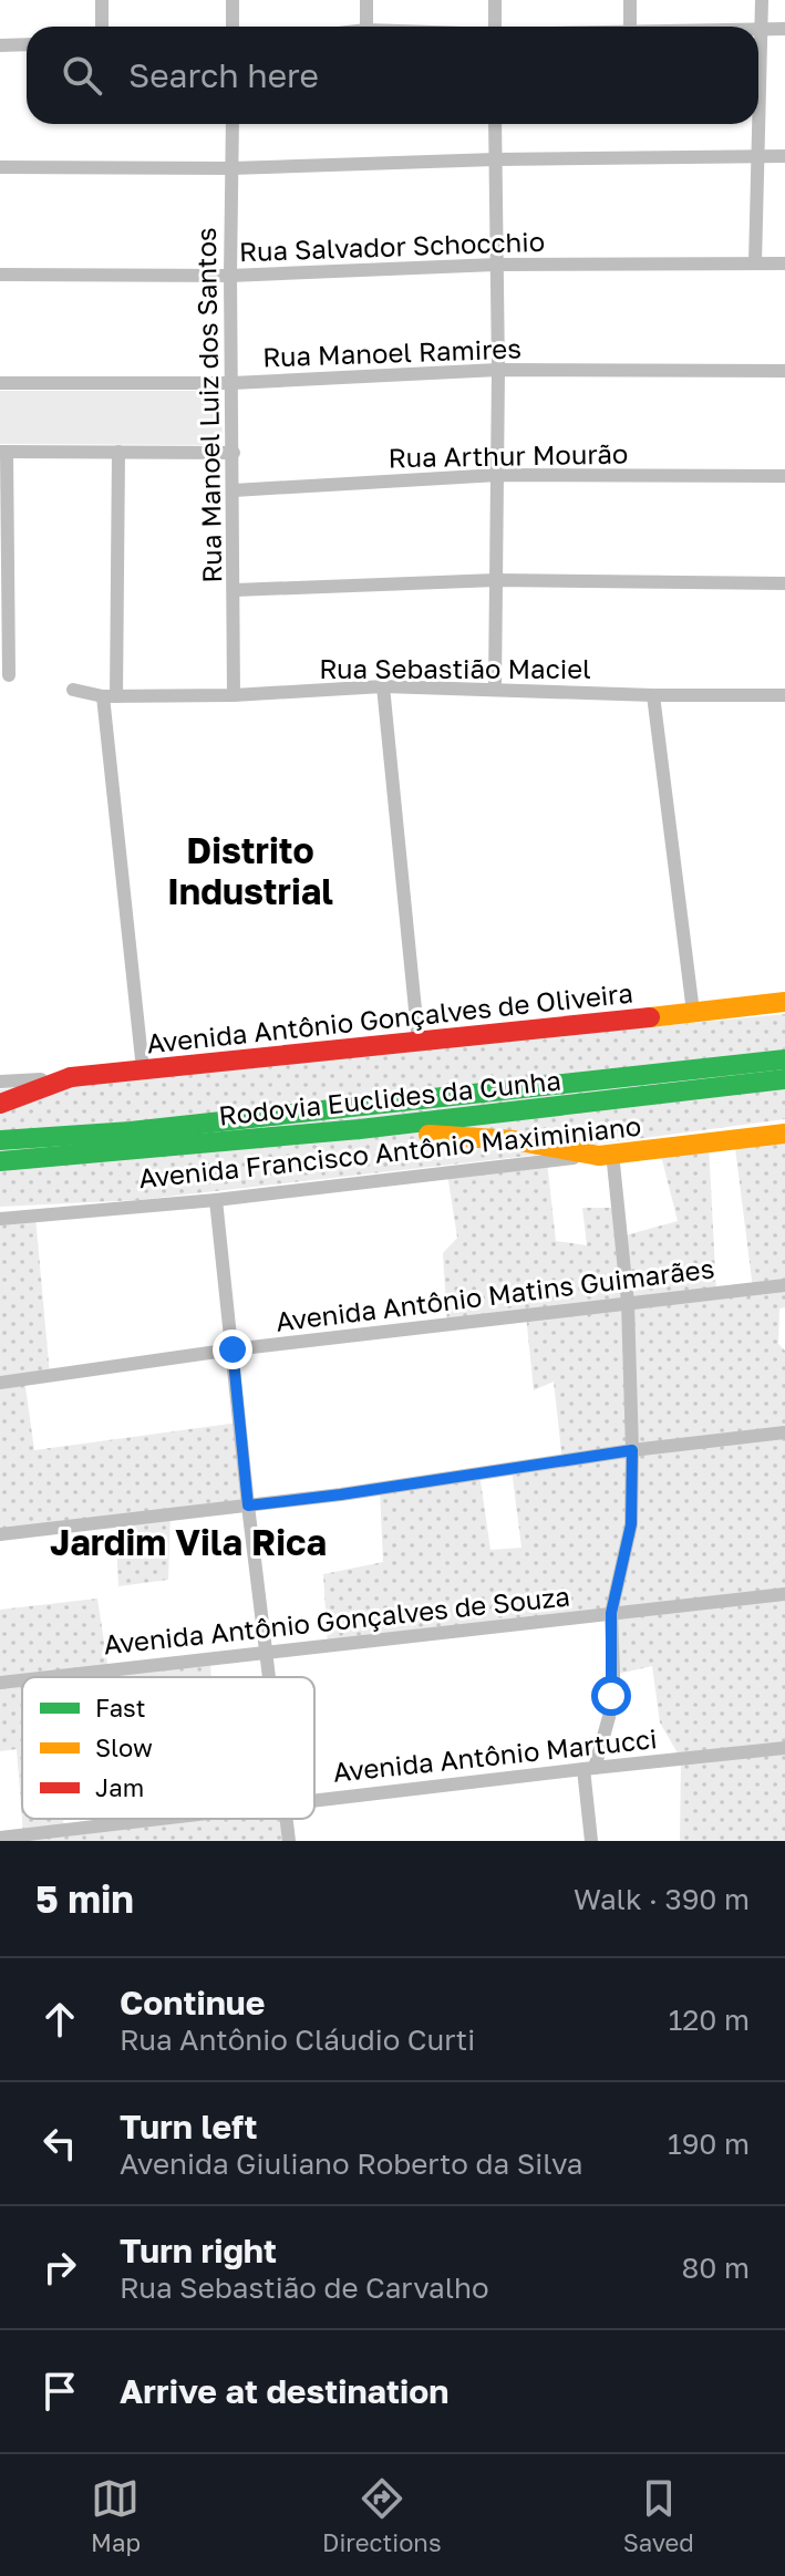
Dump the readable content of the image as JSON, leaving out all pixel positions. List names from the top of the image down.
{
  "streets": {
    "main road": ["Avenida Antônio Gonçalves de Oliveira", "Rodovia Euclides da Cunha", "Avenida Francisco Antônio Maximiniano"],
    "street": [
      "Rua Salvador Schocchio",
      "Rua Manoel Ramires",
      "Rua Manoel Luiz dos Santos",
      "Rua Arthur Mourão",
      "Rua Sebastião Maciel",
      "Avenida Antônio Matins Guimarães",
      "Avenida Antônio Gonçalves de Souza",
      "Avenida Antônio Martucci"
    ]
  },
  "crossings": [
    ["Rua Salvador Schocchio", "Rua Manoel Luiz dos Santos"],
    ["Rua Manoel Ramires", "Rua Manoel Luiz dos Santos"],
    ["Rua Manoel Luiz dos Santos", "Rua Arthur Mourão"],
    ["Rua Manoel Luiz dos Santos", "Rua Sebastião Maciel"]
  ],
  "districts": ["Distrito Industrial", "Jardim Vila Rica"],
  "legend": ["Fast", "Slow", "Jam"],
  "page": {
    "search": "Search here",
    "heading": ["5 min", "Walk · 390 m"],
    "list": [
      ["Continue", "Rua Antônio Cláudio Curti", "120 m"],
      ["Turn left", "Avenida Giuliano Roberto da Silva", "190 m"],
      ["Turn right", "Rua Sebastião de Carvalho", "80 m"],
      "Arrive at destination"
    ],
    "nav": ["Map", "Directions", "Saved"]
  }
}
